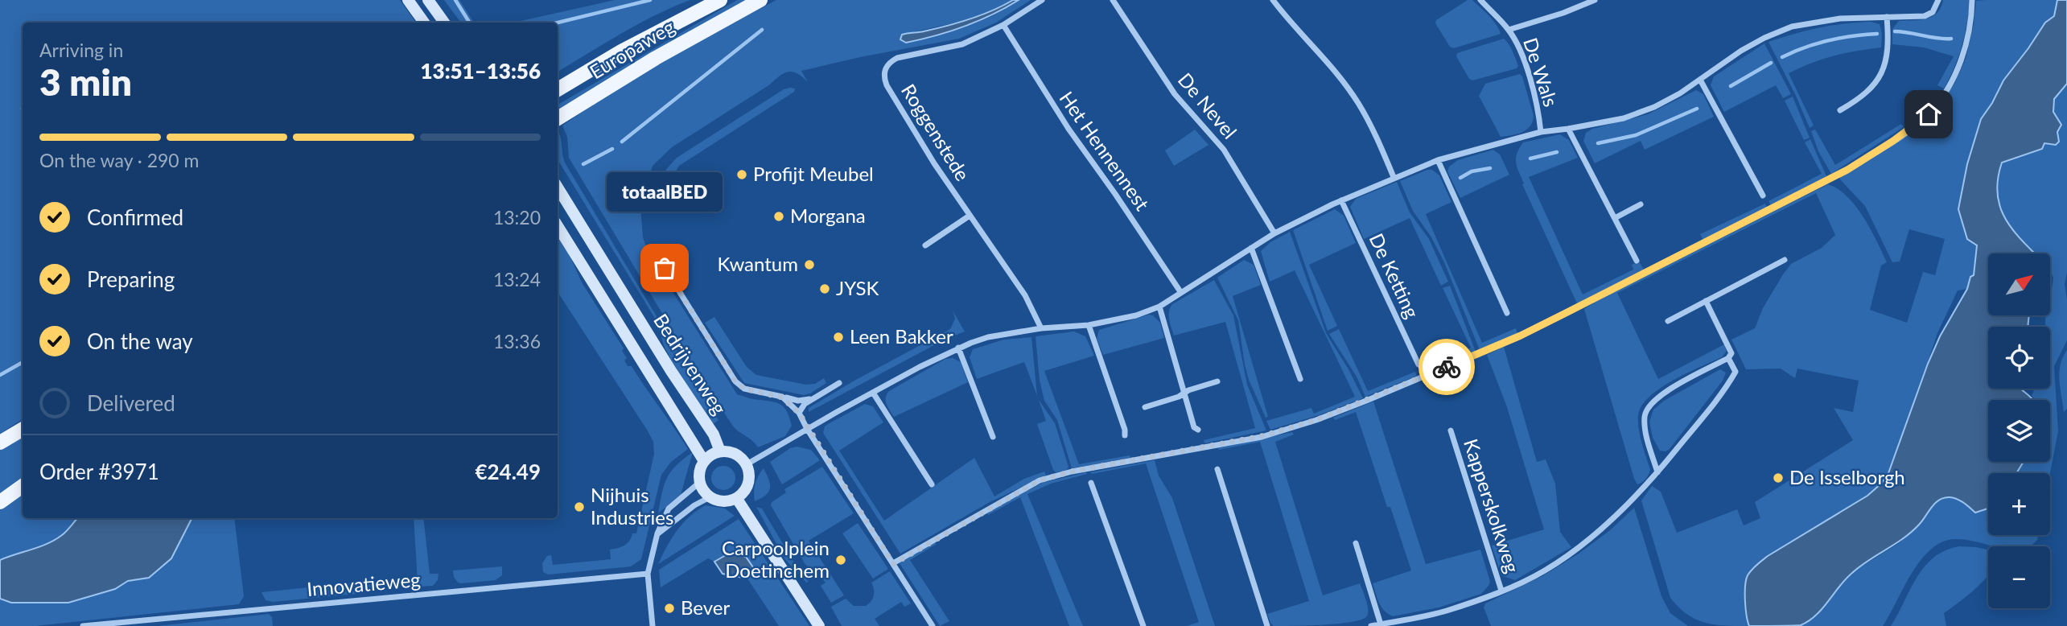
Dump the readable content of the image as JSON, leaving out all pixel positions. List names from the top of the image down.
{
  "streets": {
    "main road": ["Europaweg", "Bedrijvenweg"],
    "street": [
      "De Wals",
      "De Nevel",
      "Roggenstede",
      "Het Hennennest",
      "De Ketting",
      "Kapperskolkweg",
      "Innovatieweg"
    ]
  },
  "crossings": [
    ["Roggenstede", "Het Hennennest"]
  ],
  "places": [
    "Profijt Meubel",
    "Morgana",
    "Kwantum",
    "totaalBED",
    "JYSK",
    "Leen Bakker",
    "De Isselborgh",
    "Nijhuis Industries",
    "Carpoolplein Doetinchem",
    "Bever"
  ],
  "north": "top right",
  "page": {
    "heading": ["3 min", "Arriving in", "13:51–13:56"],
    "panel": ["Order #3971", "€24.49"],
    "bar": "On the way · 290 m",
    "bubble": "totaalBED",
    "list": [
      ["Confirmed", "13:20"],
      ["Preparing", "13:24"],
      ["On the way", "13:36"],
      "Delivered"
    ],
    "map_buttons": ["+", "−"]
  }
}
